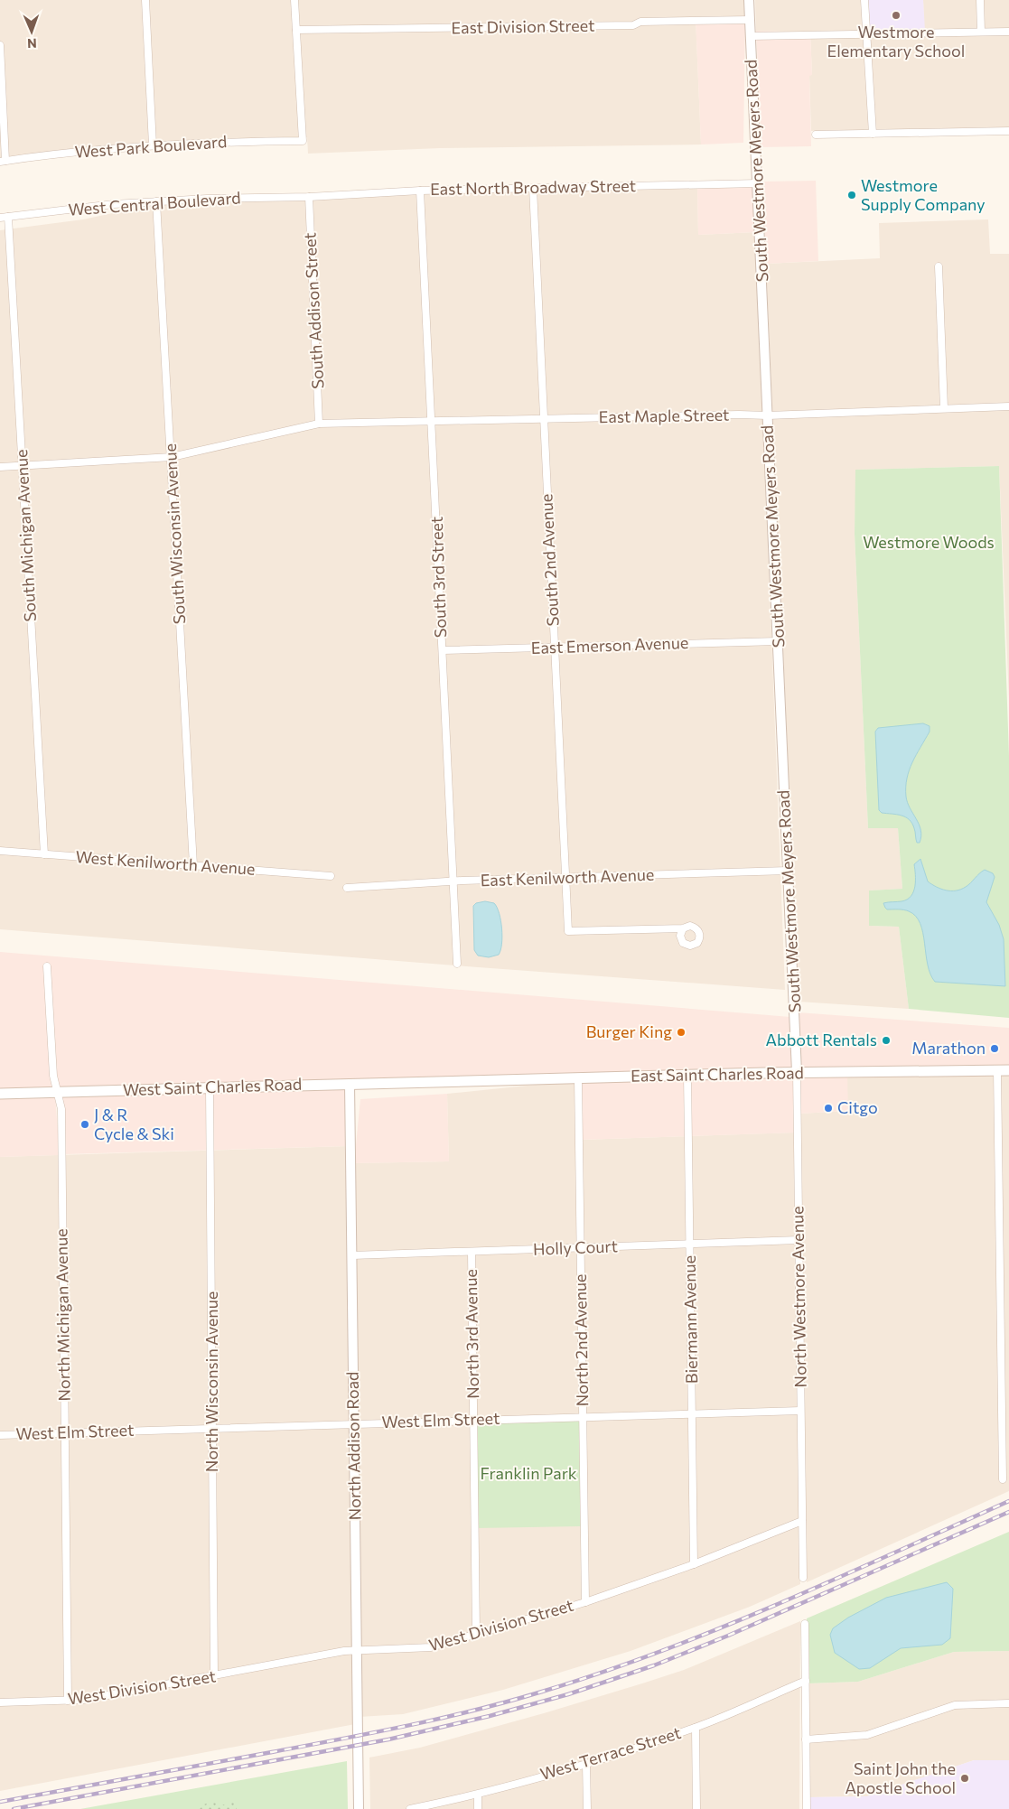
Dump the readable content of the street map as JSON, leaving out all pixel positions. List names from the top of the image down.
{
  "streets": {
    "main road": ["East Saint Charles Road", "West Saint Charles Road"],
    "street": [
      "East Division Street",
      "West Park Boulevard",
      "South Westmore Meyers Road",
      "East North Broadway Street",
      "West Central Boulevard",
      "South Addison Street",
      "East Maple Street",
      "South Wisconsin Avenue",
      "South Michigan Avenue",
      "South 2nd Avenue",
      "South 3rd Street",
      "East Emerson Avenue",
      "West Kenilworth Avenue",
      "East Kenilworth Avenue",
      "Holly Court",
      "North Westmore Avenue",
      "North Michigan Avenue",
      "Biermann Avenue",
      "North 3rd Avenue",
      "North 2nd Avenue",
      "North Wisconsin Avenue",
      "West Elm Street",
      "North Addison Road",
      "West Division Street",
      "West Terrace Street"
    ]
  },
  "crossings": [
    ["East Division Street", "West Park Boulevard"],
    ["East Division Street", "South Westmore Meyers Road"],
    ["South Westmore Meyers Road", "East North Broadway Street"],
    ["South Westmore Meyers Road", "East Maple Street"],
    ["South Westmore Meyers Road", "East Emerson Avenue"],
    ["South Westmore Meyers Road", "East Kenilworth Avenue"],
    ["South Westmore Meyers Road", "East Saint Charles Road"],
    ["South Westmore Meyers Road", "North Westmore Avenue"],
    ["East North Broadway Street", "West Central Boulevard"],
    ["East North Broadway Street", "South Addison Street"],
    ["East North Broadway Street", "South 2nd Avenue"],
    ["East North Broadway Street", "South 3rd Street"],
    ["West Central Boulevard", "South Addison Street"],
    ["West Central Boulevard", "South Wisconsin Avenue"],
    ["West Central Boulevard", "South Michigan Avenue"],
    ["South Addison Street", "East Maple Street"],
    ["East Maple Street", "South Wisconsin Avenue"],
    ["East Maple Street", "South Michigan Avenue"],
    ["East Maple Street", "South 2nd Avenue"],
    ["East Maple Street", "South 3rd Street"],
    ["South Wisconsin Avenue", "West Kenilworth Avenue"],
    ["South Michigan Avenue", "West Kenilworth Avenue"],
    ["South 2nd Avenue", "East Emerson Avenue"],
    ["South 2nd Avenue", "East Kenilworth Avenue"],
    ["South 3rd Street", "East Emerson Avenue"],
    ["South 3rd Street", "East Kenilworth Avenue"],
    ["East Saint Charles Road", "West Saint Charles Road"],
    ["East Saint Charles Road", "North Westmore Avenue"],
    ["East Saint Charles Road", "Biermann Avenue"],
    ["East Saint Charles Road", "North 2nd Avenue"],
    ["West Saint Charles Road", "North Michigan Avenue"],
    ["West Saint Charles Road", "North Wisconsin Avenue"],
    ["West Saint Charles Road", "North Addison Road"],
    ["Holly Court", "North Westmore Avenue"],
    ["Holly Court", "Biermann Avenue"],
    ["Holly Court", "North 3rd Avenue"],
    ["Holly Court", "North 2nd Avenue"],
    ["Holly Court", "North Addison Road"],
    ["North Westmore Avenue", "West Elm Street"],
    ["North Westmore Avenue", "West Division Street"],
    ["North Michigan Avenue", "West Elm Street"],
    ["North Michigan Avenue", "West Division Street"],
    ["Biermann Avenue", "West Elm Street"],
    ["Biermann Avenue", "West Division Street"],
    ["North 3rd Avenue", "West Elm Street"],
    ["North 3rd Avenue", "West Division Street"],
    ["North 2nd Avenue", "West Elm Street"],
    ["North 2nd Avenue", "West Division Street"],
    ["North Wisconsin Avenue", "West Elm Street"],
    ["North Wisconsin Avenue", "West Division Street"],
    ["West Elm Street", "North Addison Road"],
    ["North Addison Road", "West Division Street"]
  ],
  "parks": ["Westmore Woods", "Franklin Park"],
  "places": [
    "Westmore Elementary School",
    "Westmore Supply Company",
    "Burger King",
    "Abbott Rentals",
    "Marathon",
    "Citgo",
    "J & R Cycle & Ski",
    "Saint John the Apostle School"
  ],
  "north": "bottom"
}
